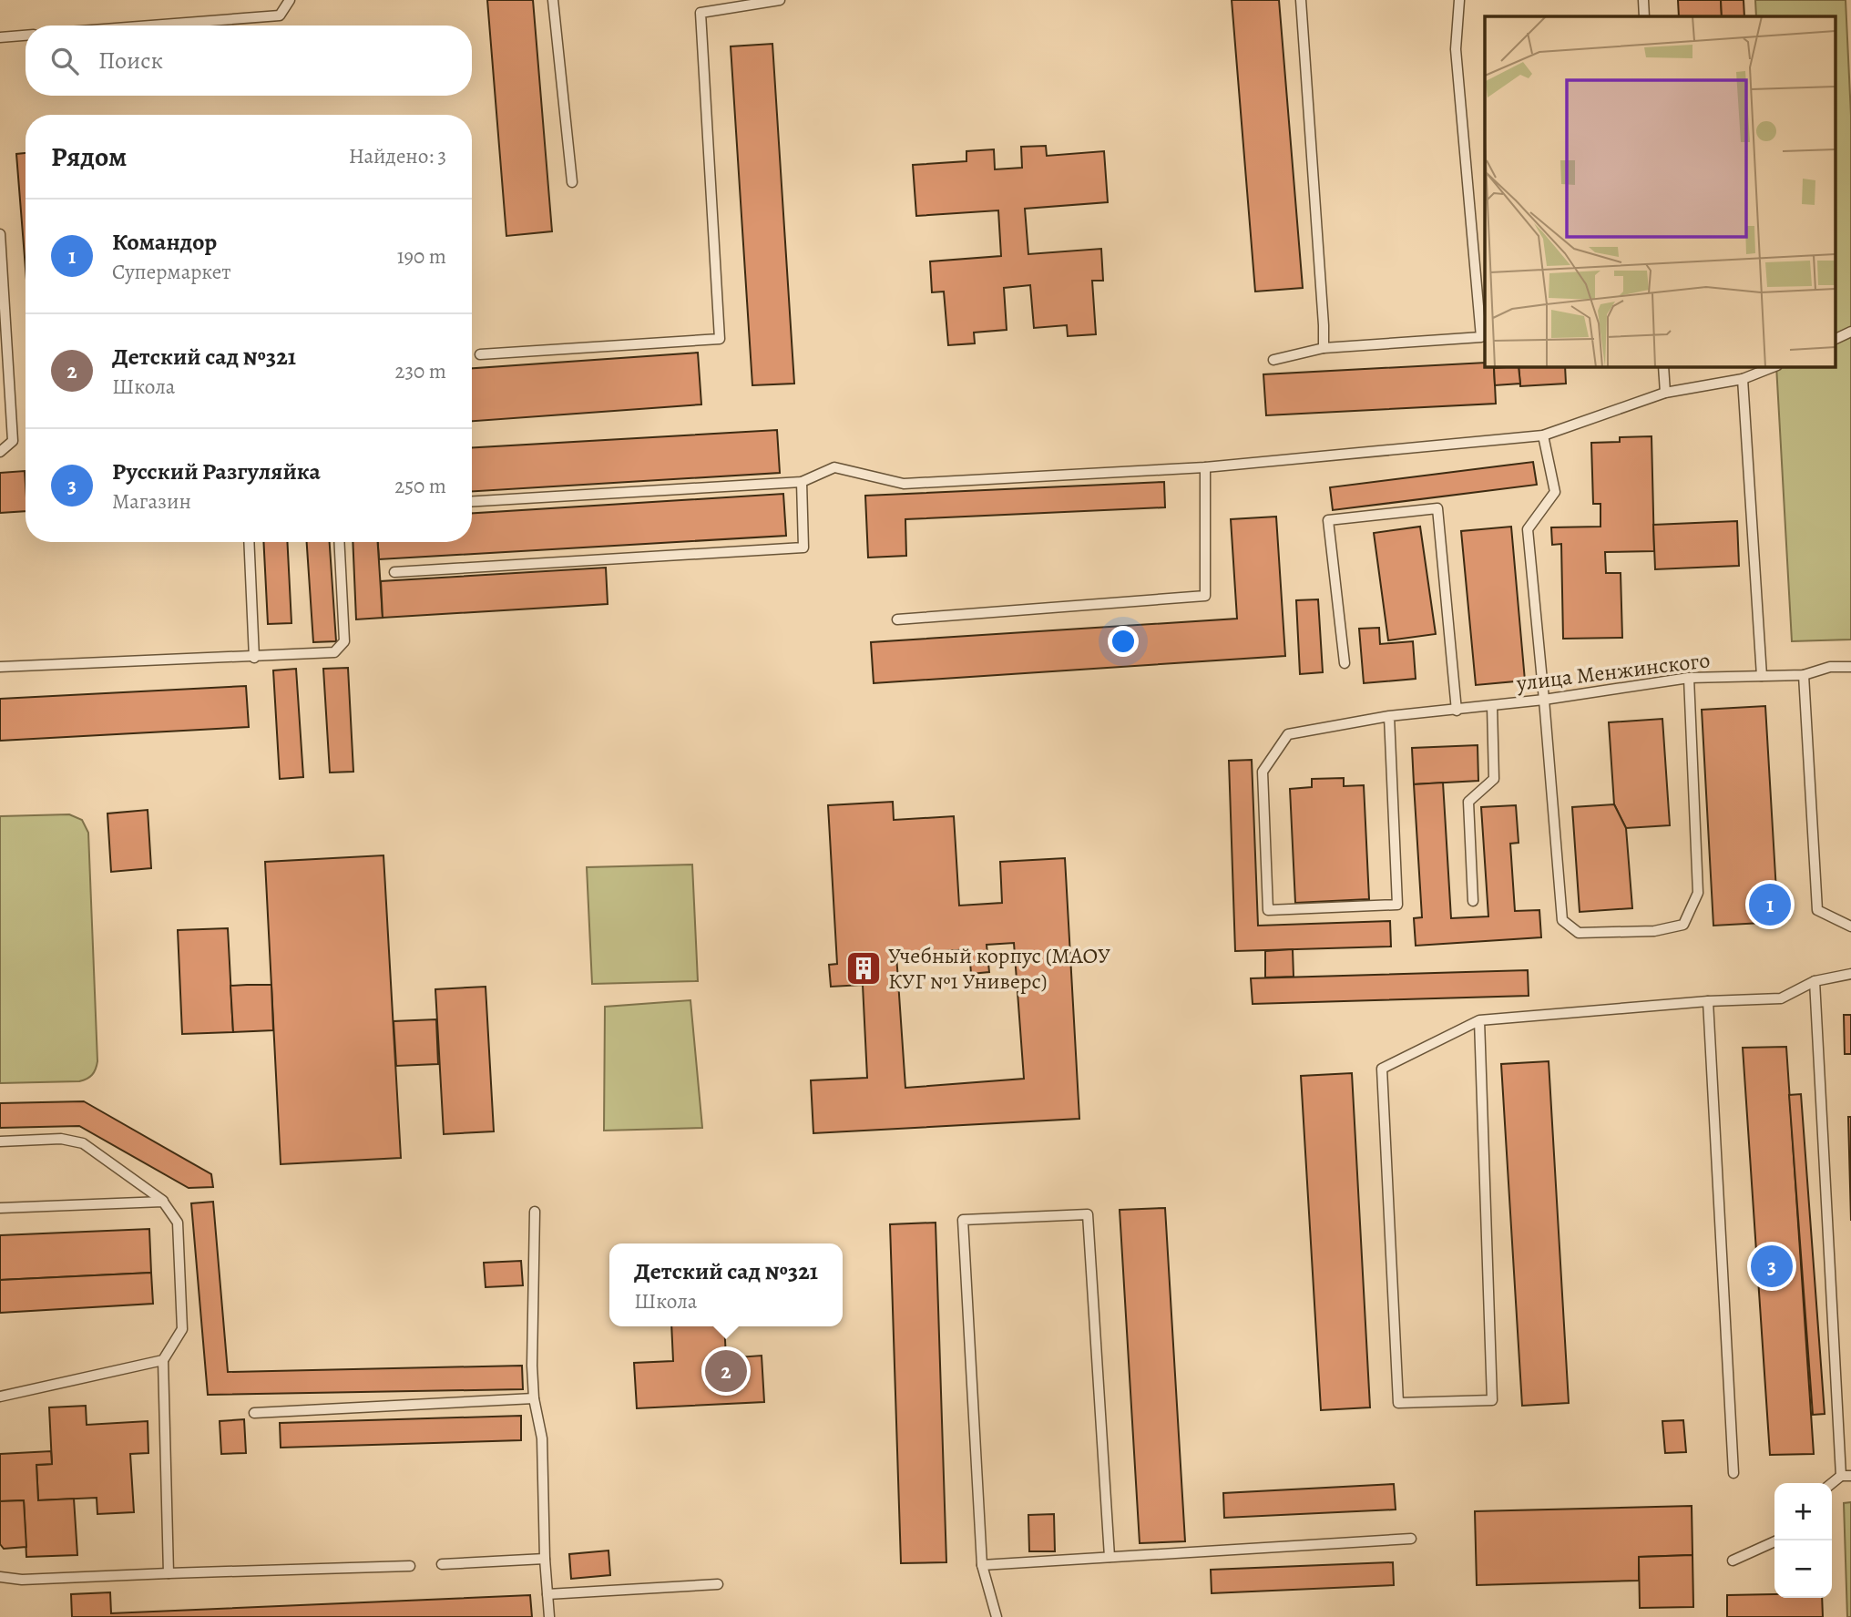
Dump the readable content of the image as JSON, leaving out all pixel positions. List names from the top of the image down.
{
  "streets": {
    "lane": ["улица Менжинского"]
  },
  "places": {
    "building": ["Учебный корпус (МАОУ КУГ №1 Универс)"]
  },
  "page": {
    "search": "Поиск",
    "heading": ["Рядом", "Найдено: 3"],
    "list": [
      {
        "mark": "1",
        "name": "Командор",
        "note": "Супермаркет",
        "value": "190 m"
      },
      {
        "mark": "2",
        "name": "Детский сад №321",
        "note": "Школа",
        "value": "230 m"
      },
      {
        "mark": "3",
        "name": "Русский Разгуляйка",
        "note": "Магазин",
        "value": "250 m"
      }
    ],
    "pins": ["1", "3", "2"],
    "popup": ["Детский сад №321", "Школа"],
    "map_buttons": ["+", "−"]
  }
}
